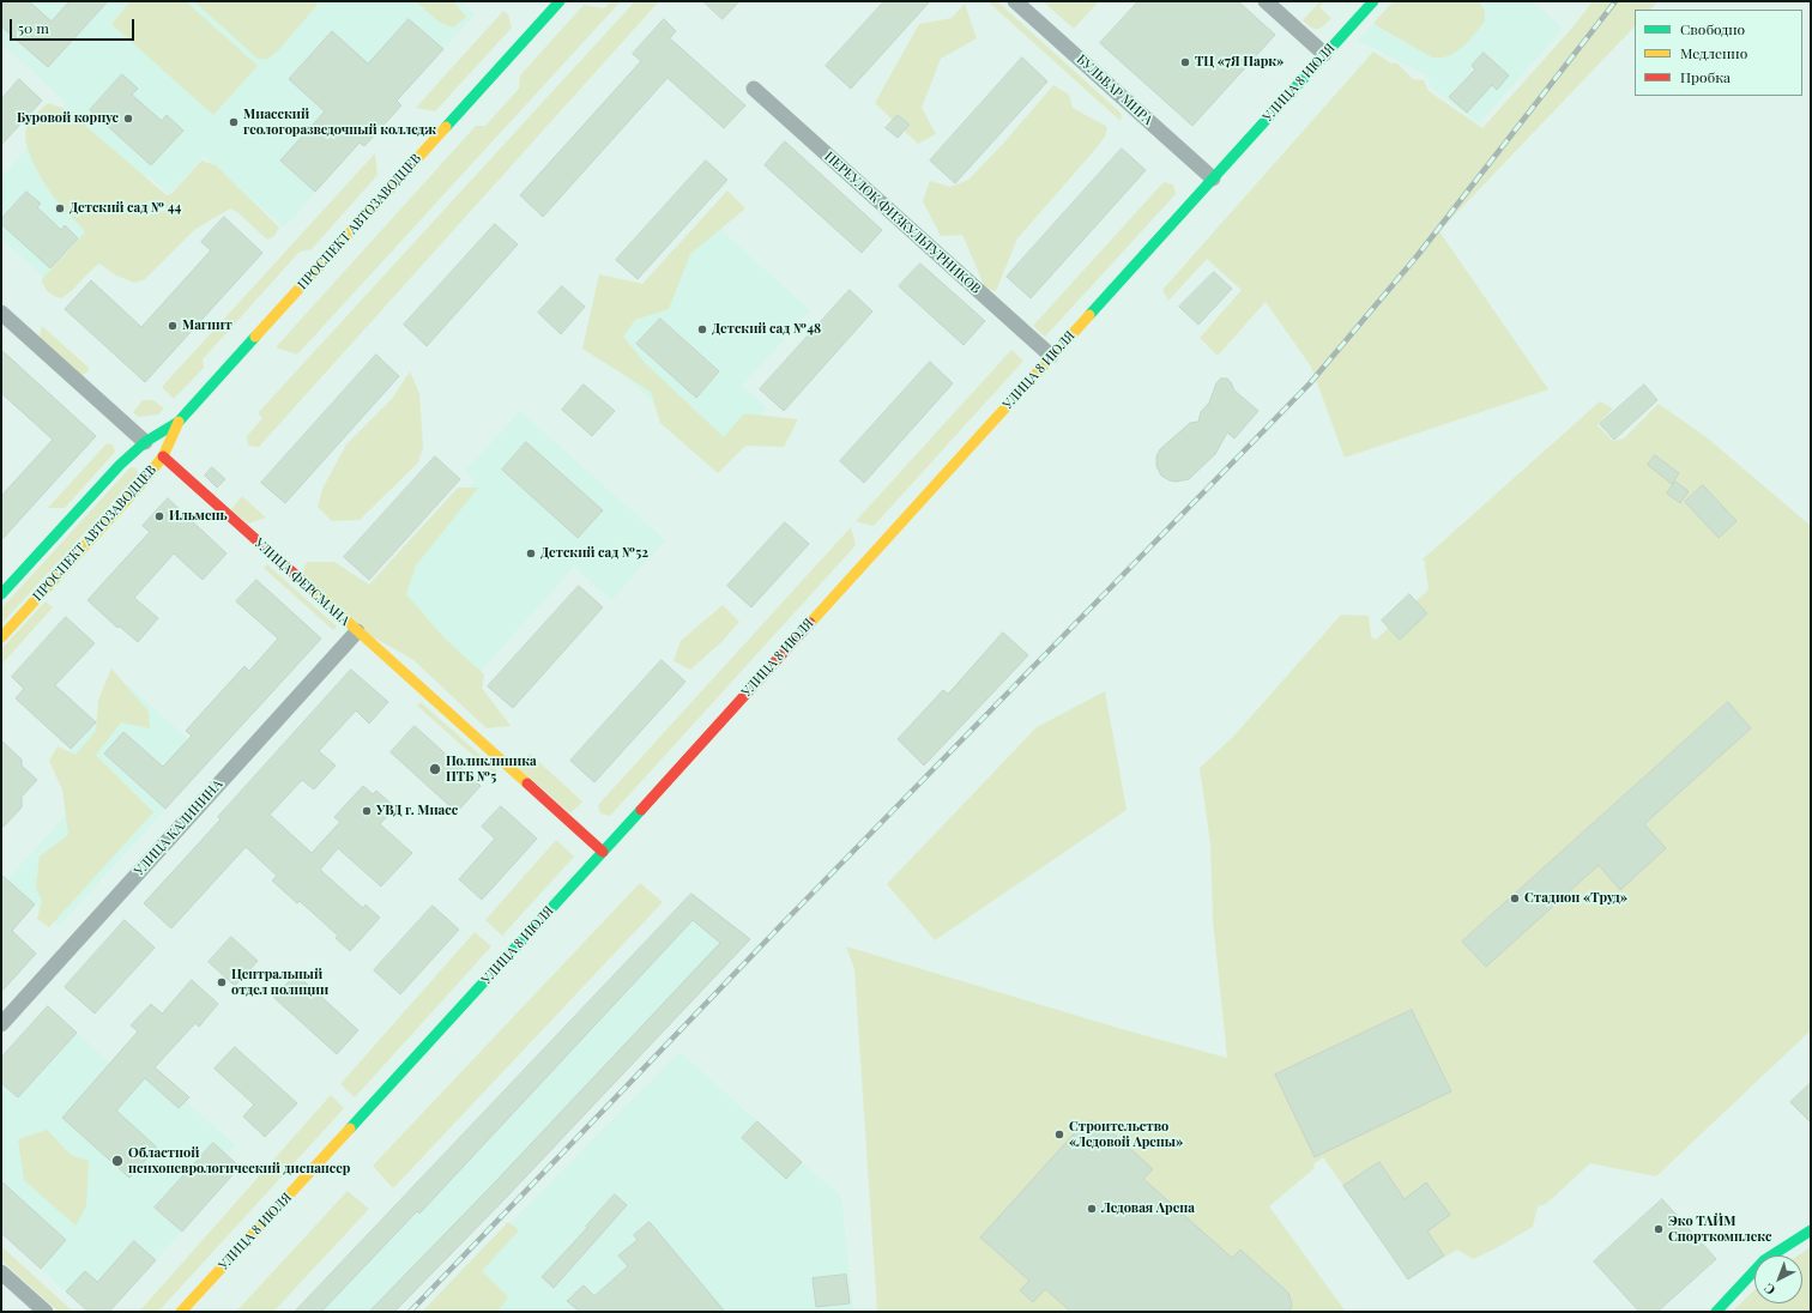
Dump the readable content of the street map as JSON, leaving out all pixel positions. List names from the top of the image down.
{
  "streets": {
    "main road": ["УЛИЦА 8 ИЮЛЯ", "ПРОСПЕКТ АВТОЗАВОДЦЕВ", "УЛИЦА ФЕРСМАНА"],
    "street": ["БУЛЬВАР МИРА", "ПЕРЕУЛОК ФИЗКУЛЬТУРНИКОВ", "УЛИЦА КАЛИНИНА"]
  },
  "crossings": [
    ["УЛИЦА 8 ИЮЛЯ", "БУЛЬВАР МИРА"],
    ["УЛИЦА 8 ИЮЛЯ", "ПЕРЕУЛОК ФИЗКУЛЬТУРНИКОВ"],
    ["УЛИЦА 8 ИЮЛЯ", "УЛИЦА ФЕРСМАНА"],
    ["ПРОСПЕКТ АВТОЗАВОДЦЕВ", "УЛИЦА ФЕРСМАНА"],
    ["УЛИЦА ФЕРСМАНА", "УЛИЦА КАЛИНИНА"]
  ],
  "places": [
    "ТЦ «7Я Парк»",
    "Буровой корпус",
    "Миасский геологоразведочный колледж",
    "Детский сад № 44",
    "Магнит",
    "Детский сад №48",
    "Ильмень",
    "Детский сад №52",
    "Поликлиника ПТБ №5",
    "УВД г. Миасс",
    "Стадион «Труд»",
    "Центральный отдел полиции",
    "Строительство «Ледовой Арены»",
    "Областной психоневрологический диспансер",
    "Ледовая Арена",
    "Эко ТАЙМ Спорткомплекс"
  ],
  "legend": ["Свободно", "Медленно", "Пробка"],
  "scale_bar": "50 m",
  "north": "bottom left"
}
